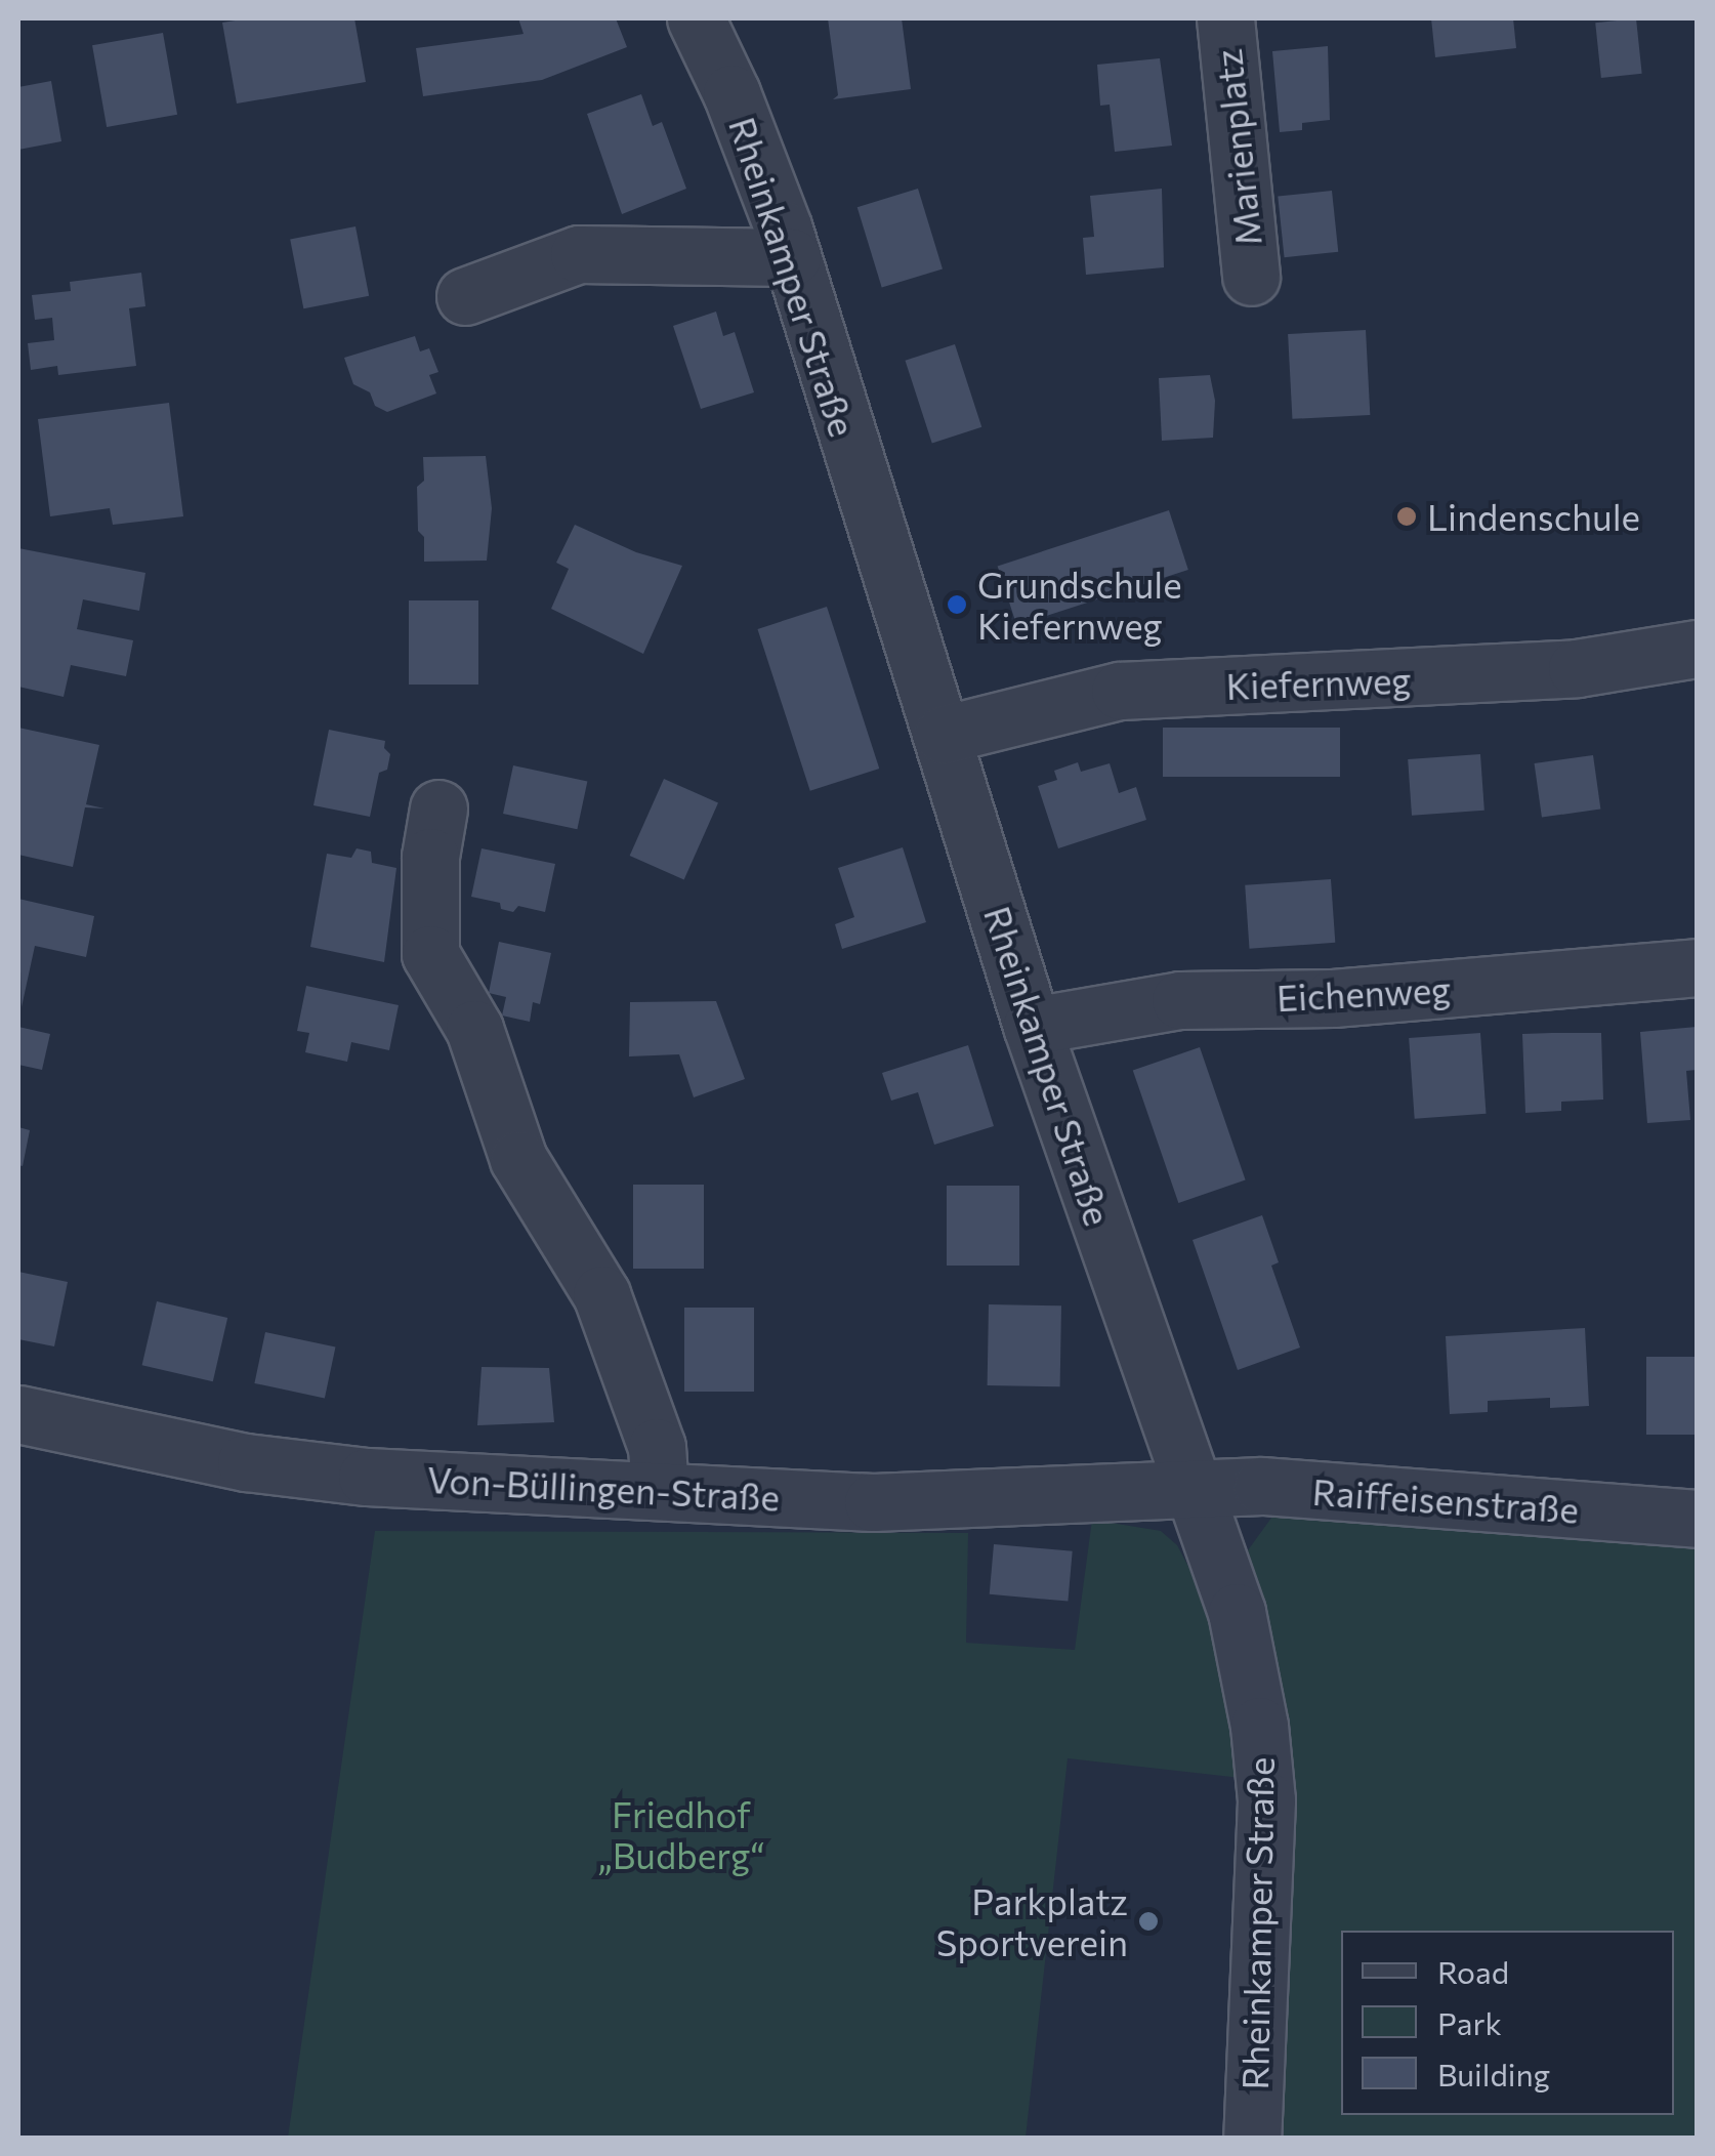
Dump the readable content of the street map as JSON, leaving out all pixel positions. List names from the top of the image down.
{
  "streets": {
    "street": [
      "Marienplatz",
      "Rheinkamper Straße",
      "Kiefernweg",
      "Eichenweg",
      "Von-Büllingen-Straße",
      "Raiffeisenstraße"
    ]
  },
  "crossings": [
    ["Rheinkamper Straße", "Kiefernweg"],
    ["Rheinkamper Straße", "Eichenweg"],
    ["Rheinkamper Straße", "Von-Büllingen-Straße"],
    ["Rheinkamper Straße", "Raiffeisenstraße"],
    ["Von-Büllingen-Straße", "Raiffeisenstraße"]
  ],
  "parks": ["Friedhof „Budberg“"],
  "places": ["Lindenschule", "Grundschule Kiefernweg", "Parkplatz Sportverein"],
  "legend": ["Road", "Park", "Building"]
}
